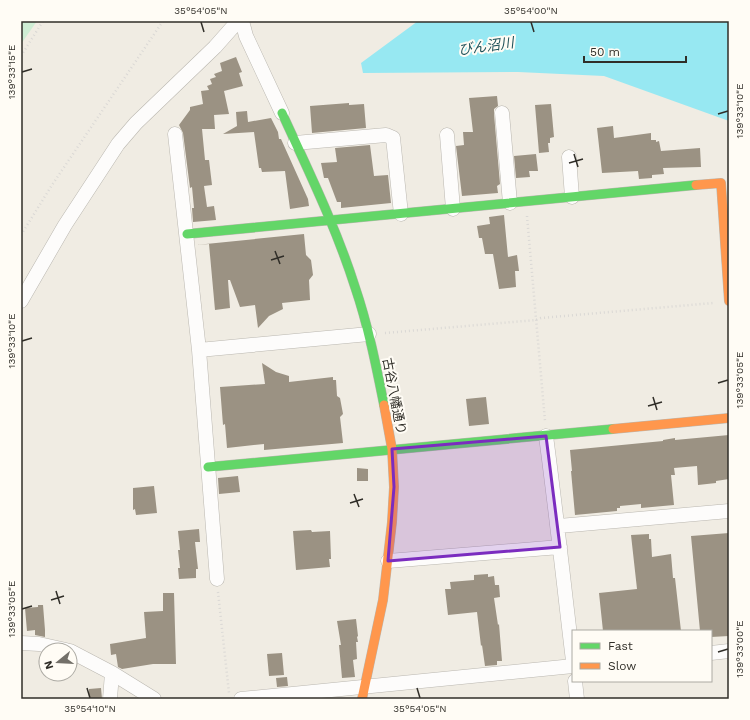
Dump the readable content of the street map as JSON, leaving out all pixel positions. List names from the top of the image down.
{
  "streets": {
    "street": ["古谷八幡通り"]
  },
  "water": ["びん沼川"],
  "legend": ["Fast", "Slow"],
  "scale_bar": "50 m",
  "north": "left",
  "coordinates": [
    "35°54'05\"N",
    "35°54'00\"N",
    "139°33'15\"E",
    "139°33'10\"E",
    "139°33'05\"E",
    "139°33'00\"E",
    "35°54'10\"N"
  ]
}
